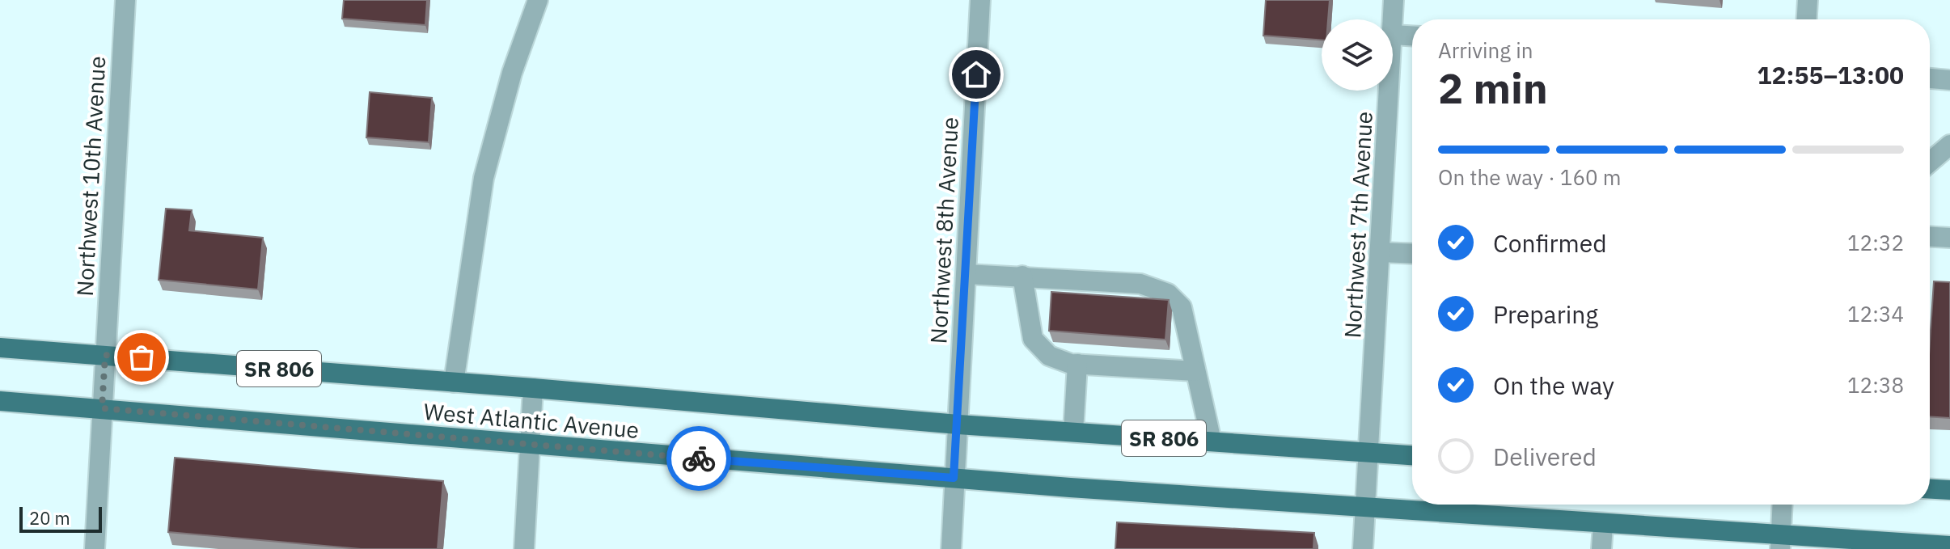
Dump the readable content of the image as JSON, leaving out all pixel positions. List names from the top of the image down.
{
  "streets": {
    "main road": ["SR 806", "West Atlantic Avenue"],
    "street": ["Northwest 10th Avenue", "Northwest 7th Avenue", "Northwest 8th Avenue"]
  },
  "crossings": [
    ["Northwest 10th Avenue", "West Atlantic Avenue"],
    ["Northwest 7th Avenue", "West Atlantic Avenue"],
    ["Northwest 8th Avenue", "West Atlantic Avenue"]
  ],
  "scale_bar": "20 m",
  "page": {
    "heading": ["2 min", "Arriving in", "12:55–13:00"],
    "bar": "On the way · 160 m",
    "list": [
      ["Confirmed", "12:32"],
      ["Preparing", "12:34"],
      ["On the way", "12:38"],
      "Delivered"
    ],
    "scale": "20 m"
  }
}
